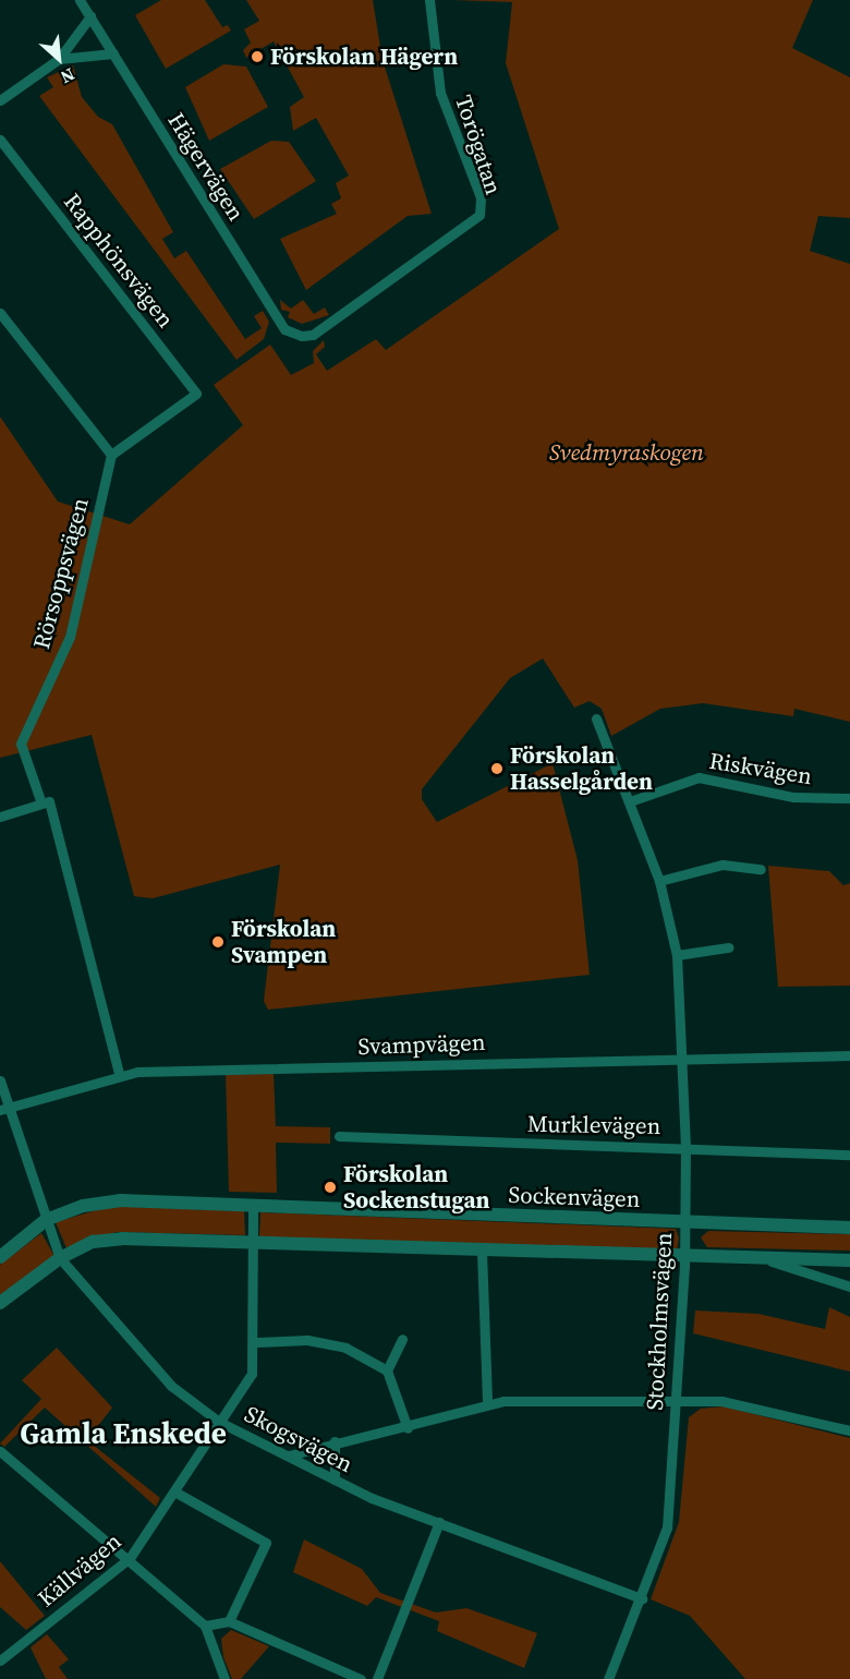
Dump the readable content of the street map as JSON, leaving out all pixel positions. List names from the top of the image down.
{
  "streets": {
    "street": [
      "Torögatan",
      "Hägervägen",
      "Rapphönsvägen",
      "Rörsoppsvägen",
      "Riskvägen",
      "Svampvägen",
      "Murklevägen",
      "Sockenvägen",
      "Stockholmsvägen",
      "Skogsvägen",
      "Källvägen"
    ]
  },
  "crossings": [
    ["Torögatan", "Hägervägen"],
    ["Rapphönsvägen", "Rörsoppsvägen"],
    ["Rörsoppsvägen", "Svampvägen"],
    ["Riskvägen", "Stockholmsvägen"],
    ["Svampvägen", "Stockholmsvägen"],
    ["Svampvägen", "Skogsvägen"],
    ["Murklevägen", "Stockholmsvägen"],
    ["Sockenvägen", "Stockholmsvägen"],
    ["Sockenvägen", "Skogsvägen"],
    ["Sockenvägen", "Källvägen"],
    ["Stockholmsvägen", "Skogsvägen"],
    ["Skogsvägen", "Källvägen"]
  ],
  "districts": ["Gamla Enskede"],
  "parks": ["Svedmyraskogen"],
  "places": [
    "Förskolan Hägern",
    "Förskolan Hasselgården",
    "Förskolan Svampen",
    "Förskolan Sockenstugan"
  ],
  "north": "bottom right"
}
